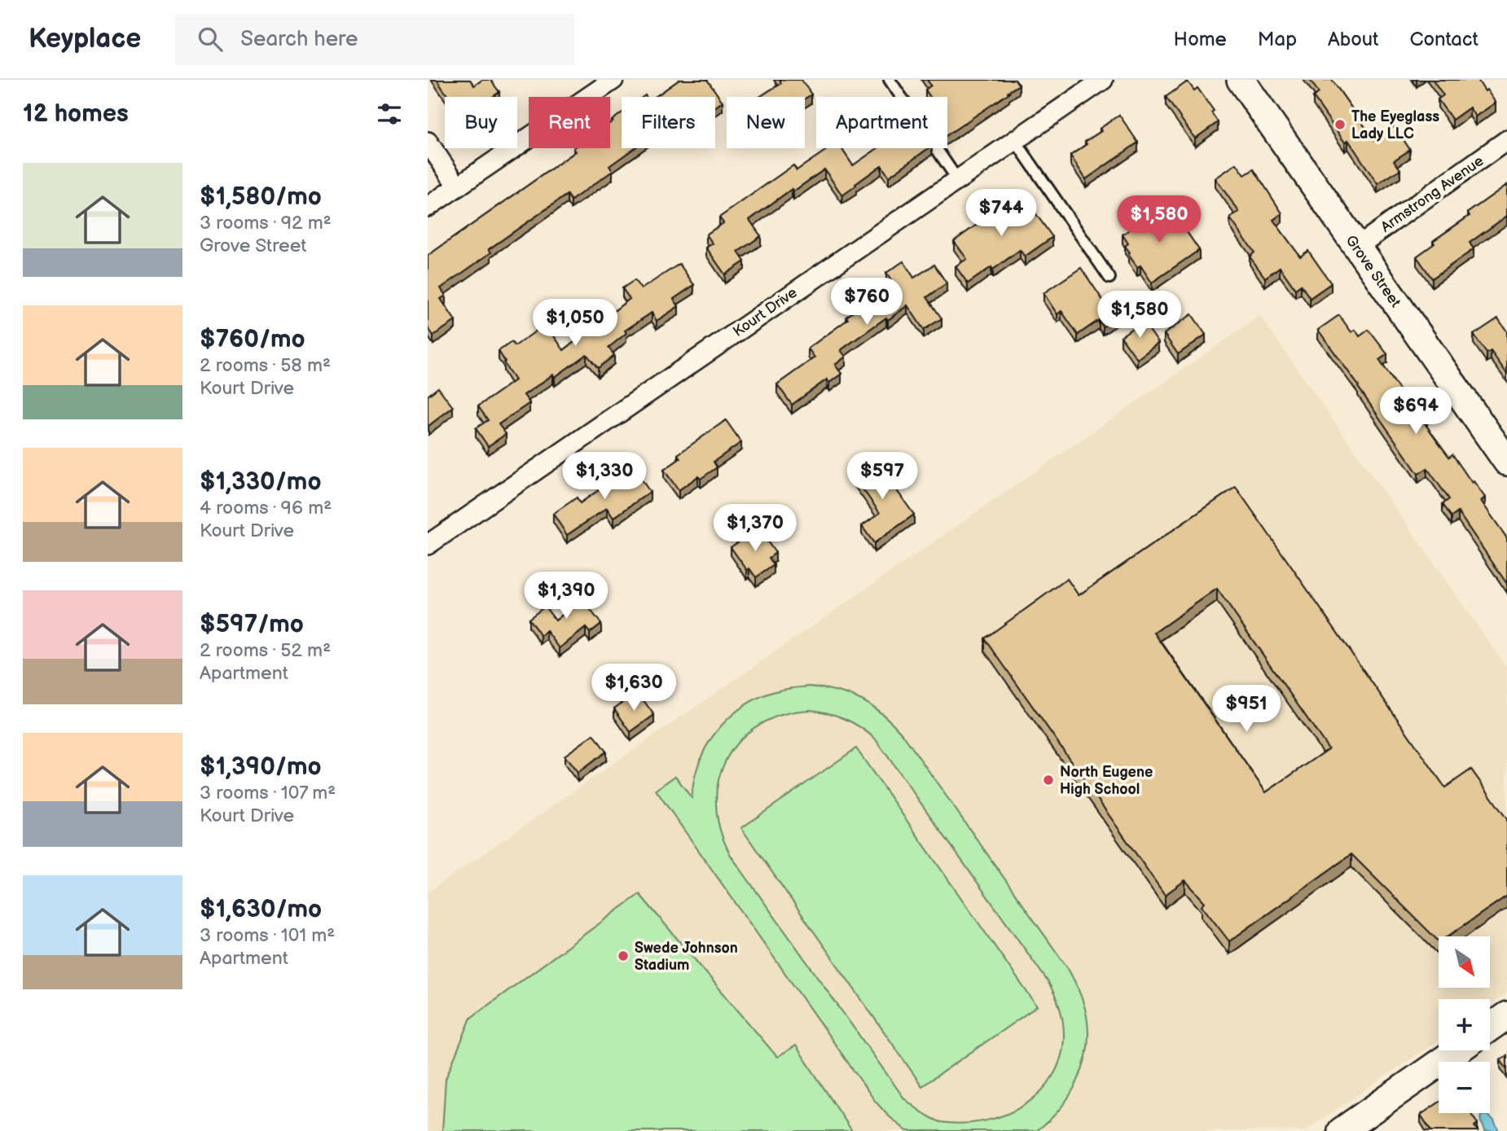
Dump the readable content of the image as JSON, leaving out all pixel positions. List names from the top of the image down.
{
  "streets": {
    "street": ["Armstrong Avenue", "Grove Street", "Kourt Drive"]
  },
  "crossings": [
    ["Armstrong Avenue", "Grove Street"]
  ],
  "places": ["The Eyeglass Lady LLC", "North Eugene High School", "Swede Johnson Stadium"],
  "north": "bottom right",
  "page": {
    "header": "Keyplace",
    "search": "Search here",
    "nav": [
      "Home",
      "Map",
      "About",
      "Contact"
    ],
    "heading": "12 homes",
    "chip": [
      "Buy",
      "Rent",
      "Filters",
      "New",
      "Apartment"
    ],
    "list": [
      {
        "name": "$1,580/mo",
        "note": "3 rooms · 92 m² · Grove Street"
      },
      {
        "name": "$760/mo",
        "note": "2 rooms · 58 m² · Kourt Drive"
      },
      {
        "name": "$1,330/mo",
        "note": "4 rooms · 96 m² · Kourt Drive"
      },
      {
        "name": "$597/mo",
        "note": "2 rooms · 52 m² · Apartment"
      },
      {
        "name": "$1,390/mo",
        "note": "3 rooms · 107 m² · Kourt Drive"
      },
      {
        "name": "$1,630/mo",
        "note": "3 rooms · 101 m² · Apartment"
      }
    ],
    "price": [
      "$744",
      "$1,580",
      "$760",
      "$1,580",
      "$1,050",
      "$694",
      "$1,330",
      "$597",
      "$1,370",
      "$1,390",
      "$1,630",
      "$951"
    ],
    "map_buttons": ["+", "−"]
  }
}
